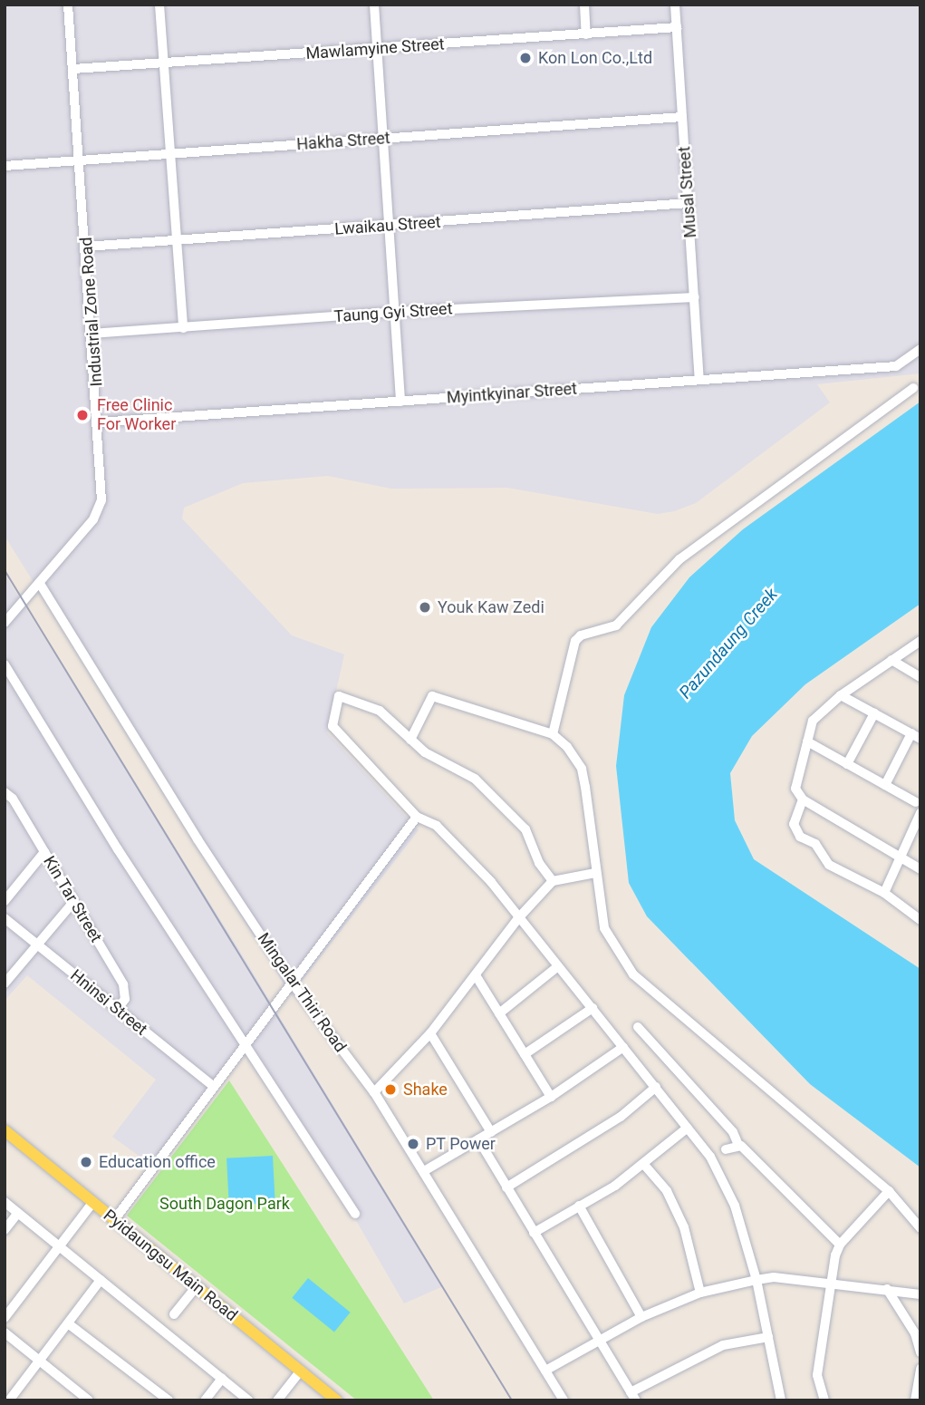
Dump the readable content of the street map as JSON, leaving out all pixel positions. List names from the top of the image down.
{
  "streets": {
    "main road": ["Pyidaungsu Main Road"],
    "street": [
      "Mawlamyine Street",
      "Hakha Street",
      "Musal Street",
      "Lwaikau Street",
      "Industrial Zone Road",
      "Taung Gyi Street",
      "Myintkyinar Street",
      "Kin Tar Street",
      "Mingalar Thiri Road",
      "Hninsi Street"
    ]
  },
  "crossings": [
    ["Mawlamyine Street", "Musal Street"],
    ["Mawlamyine Street", "Industrial Zone Road"],
    ["Hakha Street", "Musal Street"],
    ["Hakha Street", "Industrial Zone Road"],
    ["Musal Street", "Lwaikau Street"],
    ["Musal Street", "Taung Gyi Street"],
    ["Musal Street", "Myintkyinar Street"],
    ["Lwaikau Street", "Industrial Zone Road"],
    ["Industrial Zone Road", "Taung Gyi Street"],
    ["Industrial Zone Road", "Myintkyinar Street"],
    ["Industrial Zone Road", "Mingalar Thiri Road"],
    ["Kin Tar Street", "Hninsi Street"]
  ],
  "water": ["Pazundaung Creek"],
  "parks": ["South Dagon Park"],
  "places": [
    "Kon Lon Co.,Ltd",
    "Free Clinic For Worker",
    "Youk Kaw Zedi",
    "Shake",
    "PT Power",
    "Education office"
  ]
}
